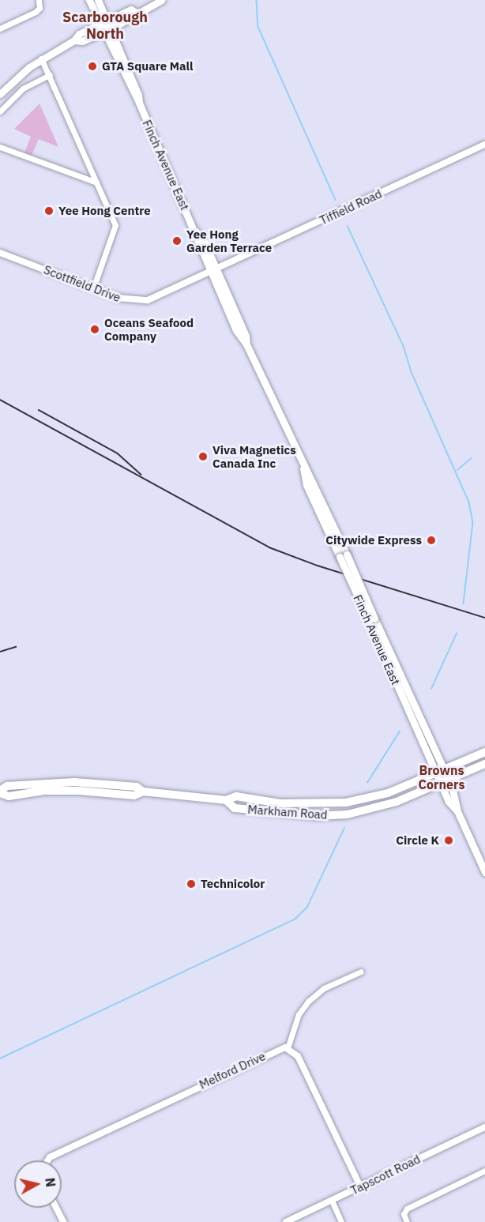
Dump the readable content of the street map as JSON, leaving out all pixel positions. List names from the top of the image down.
{
  "streets": {
    "main road": ["Finch Avenue East", "Markham Road"],
    "street": [
      "Tiffield Road",
      "Scottfield Drive",
      "Melford Drive",
      "Tapscott Road"
    ]
  },
  "crossings": [
    ["Finch Avenue East", "Tiffield Road"],
    ["Finch Avenue East", "Scottfield Drive"],
    ["Finch Avenue East", "Markham Road"],
    ["Tiffield Road", "Scottfield Drive"]
  ],
  "districts": ["Scarborough North", "Browns Corners"],
  "places": [
    "GTA Square Mall",
    "Yee Hong Centre",
    "Yee Hong Garden Terrace",
    "Oceans Seafood Company",
    "Viva Magnetics Canada Inc",
    "Citywide Express",
    "Circle K",
    "Technicolor"
  ],
  "north": "right"
}
